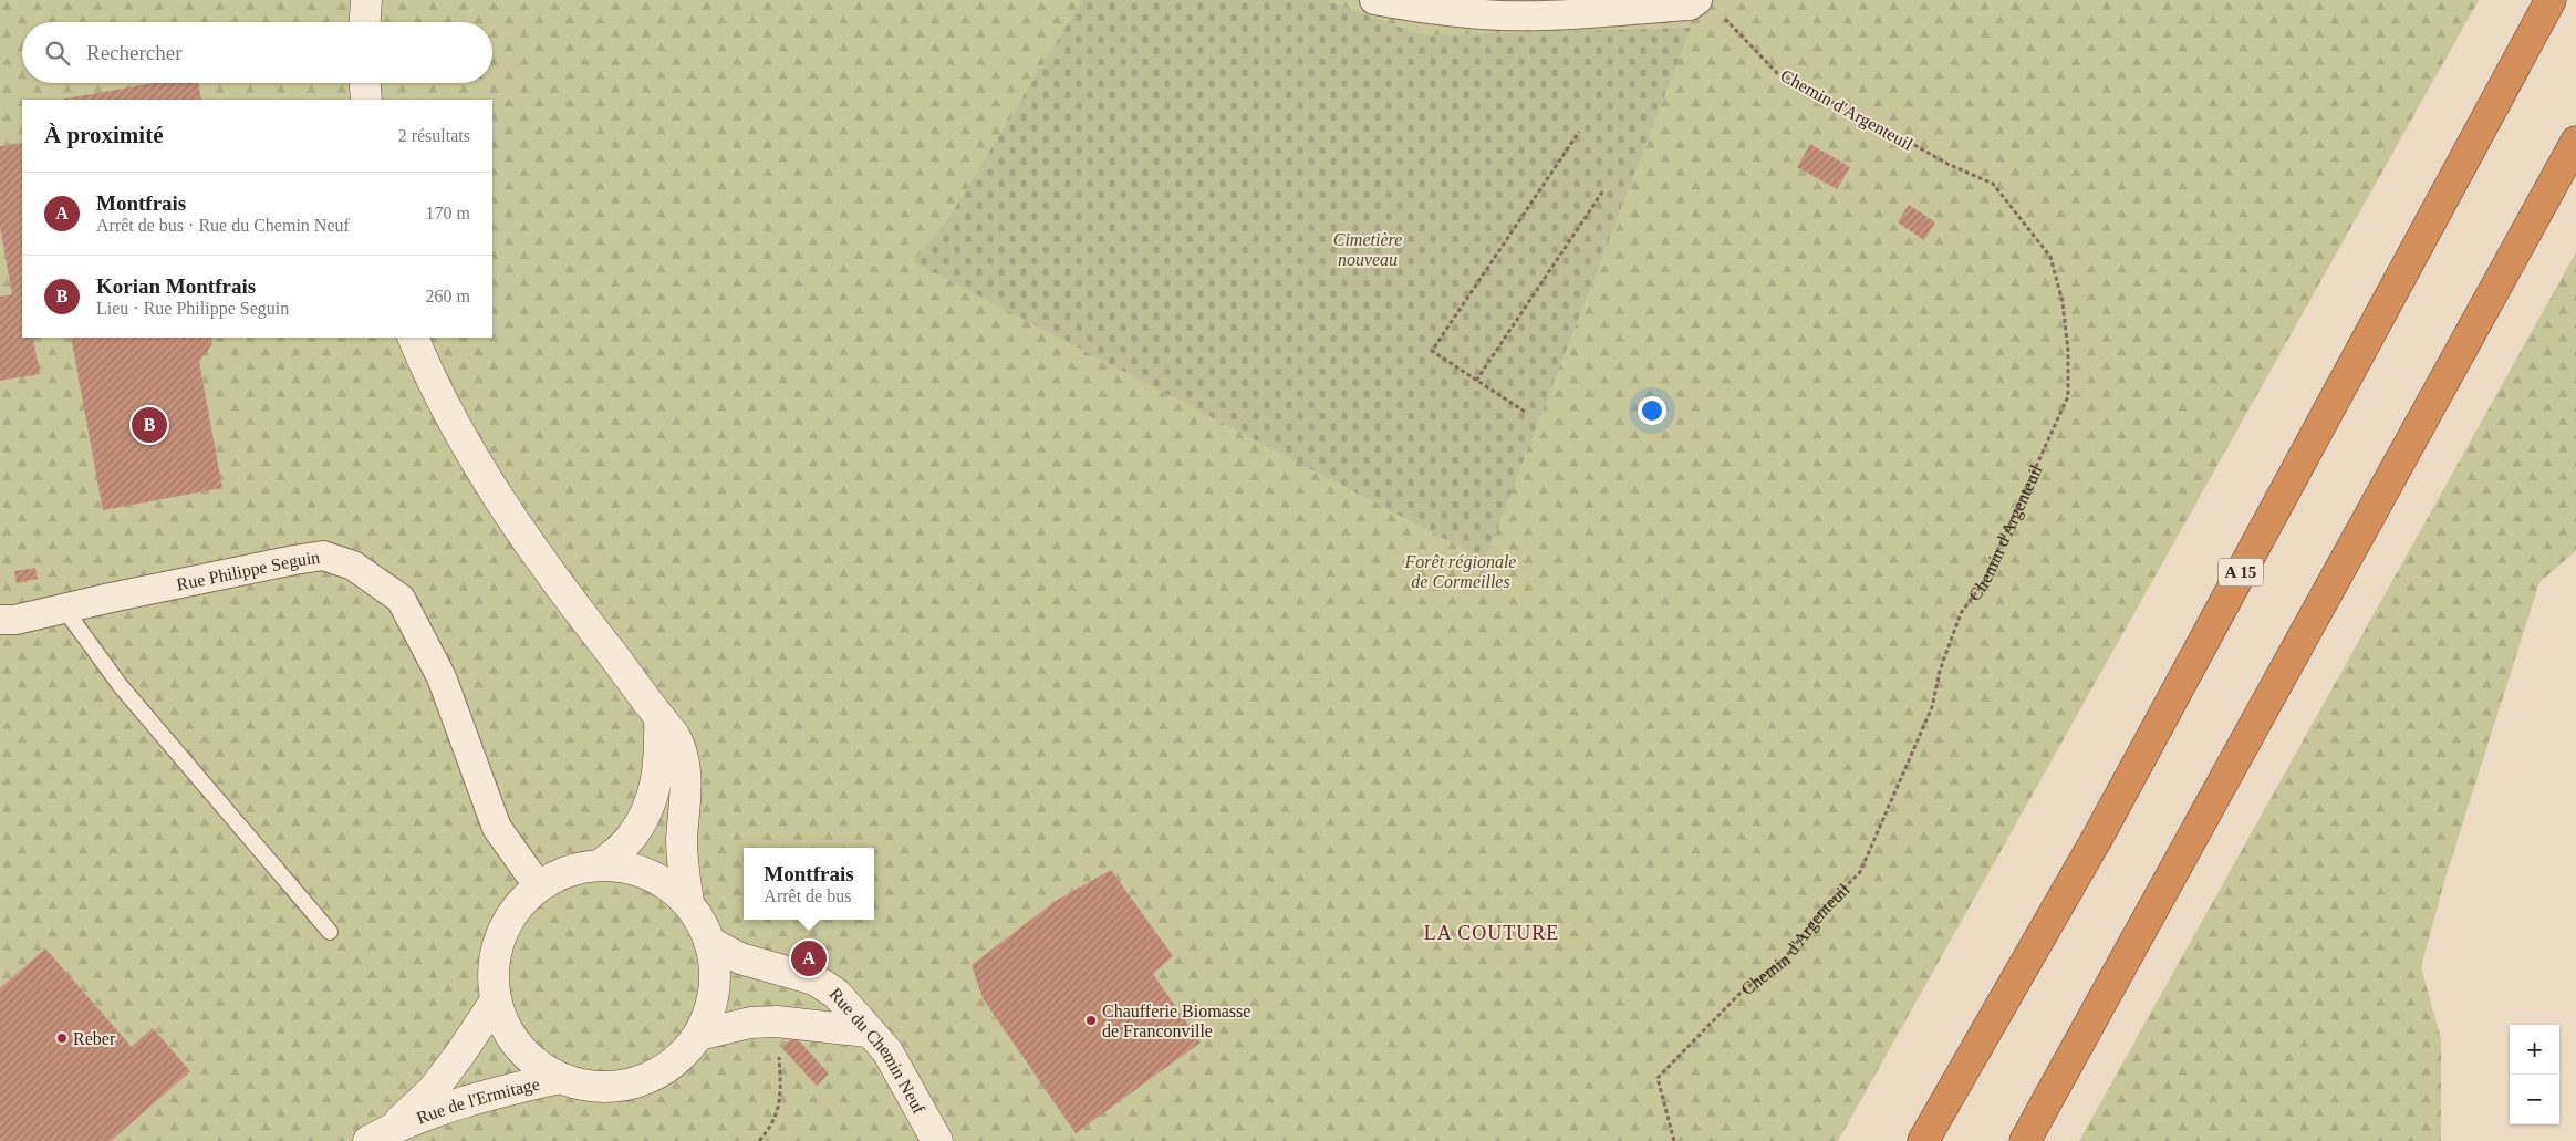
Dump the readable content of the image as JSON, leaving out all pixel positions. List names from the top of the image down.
{
  "streets": {
    "highway": ["A 15"],
    "street": ["Rue Philippe Seguin", "Rue du Chemin Neuf", "Rue de l'Ermitage"],
    "path": ["Chemin d'Argenteuil"]
  },
  "districts": ["LA COUTURE"],
  "parks": ["Cimetière nouveau", "Forêt régionale de Cormeilles"],
  "places": ["Chaufferie Biomasse de Franconville", "Reber"],
  "page": {
    "search": "Rechercher",
    "heading": ["À proximité", "2 résultats"],
    "list": [
      {
        "mark": "A",
        "name": "Montfrais",
        "note": "Arrêt de bus · Rue du Chemin Neuf",
        "value": "170 m"
      },
      {
        "mark": "B",
        "name": "Korian Montfrais",
        "note": "Lieu · Rue Philippe Seguin",
        "value": "260 m"
      }
    ],
    "pins": ["B", "A"],
    "popup": ["Montfrais", "Arrêt de bus"],
    "map_buttons": ["+", "−"]
  }
}
